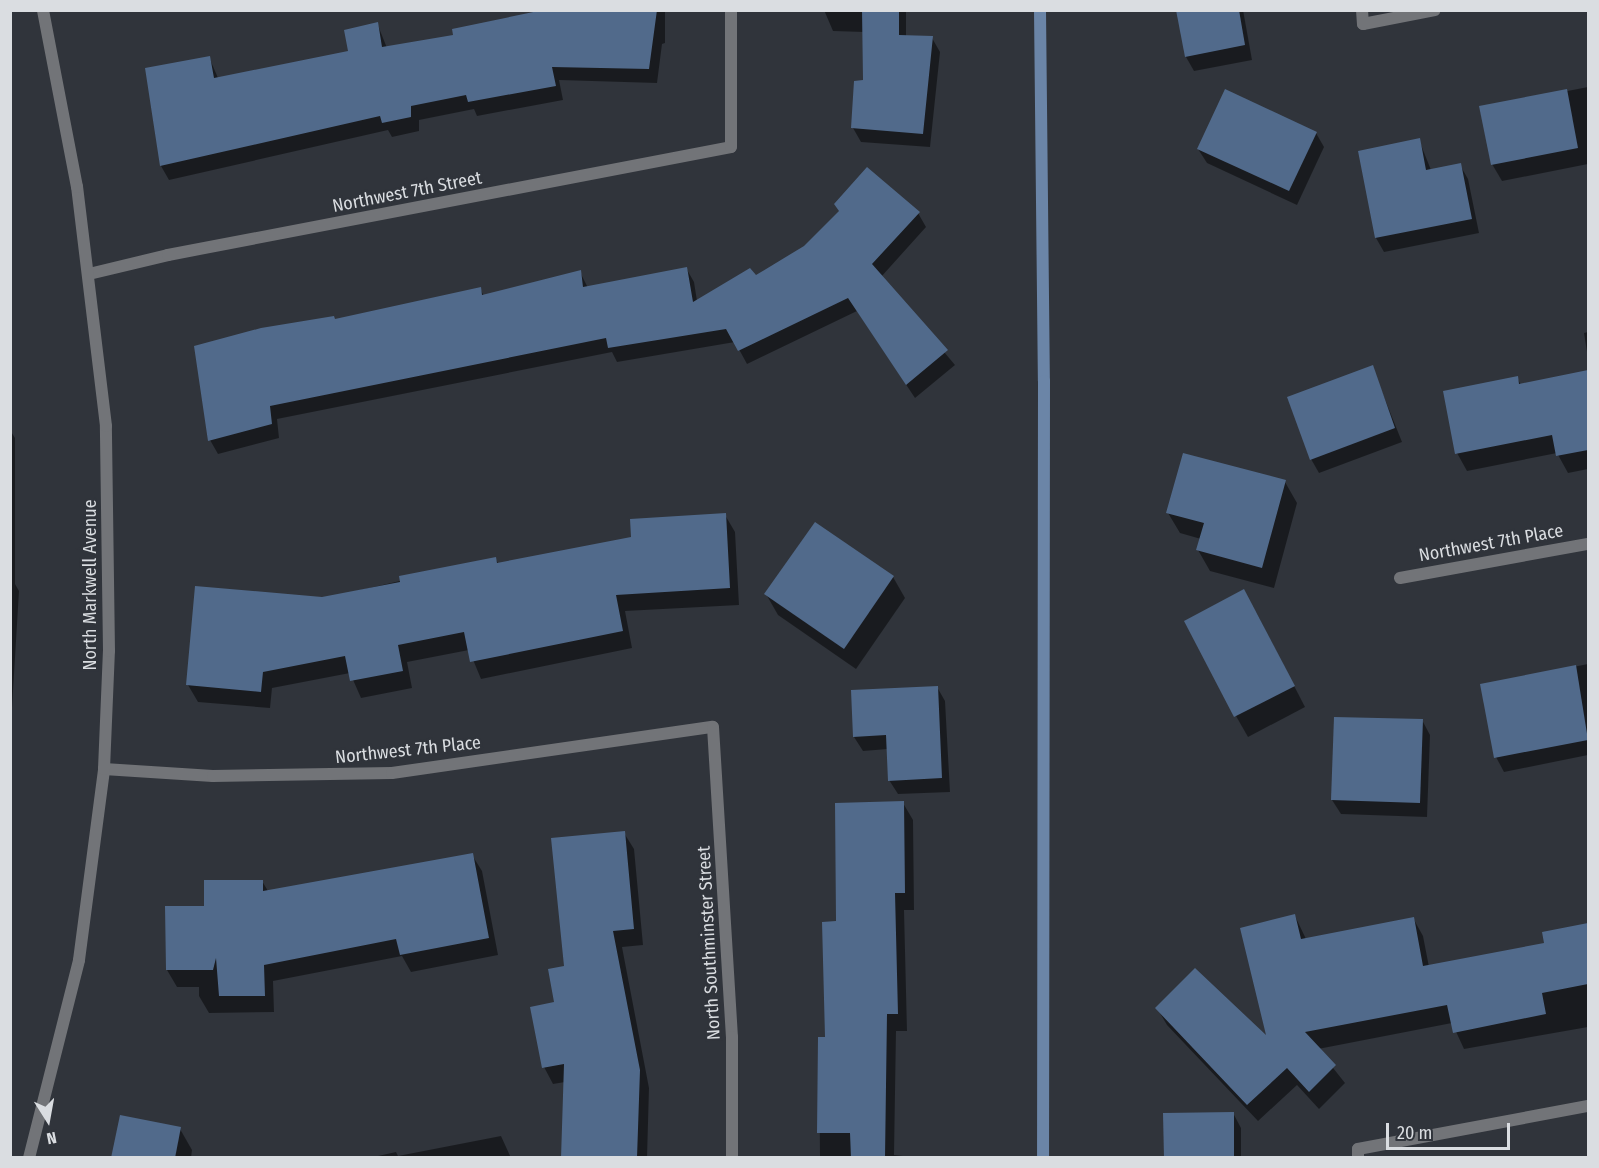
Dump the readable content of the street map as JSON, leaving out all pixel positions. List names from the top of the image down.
{
  "streets": {
    "street": [
      "Northwest 7th Street",
      "Northwest 7th Place",
      "North Markwell Avenue",
      "North Southminster Street"
    ]
  },
  "crossings": [
    ["Northwest 7th Street", "North Markwell Avenue"],
    ["Northwest 7th Place", "North Markwell Avenue"],
    ["Northwest 7th Place", "North Southminster Street"]
  ],
  "scale_bar": "20 m",
  "north": "bottom"
}
